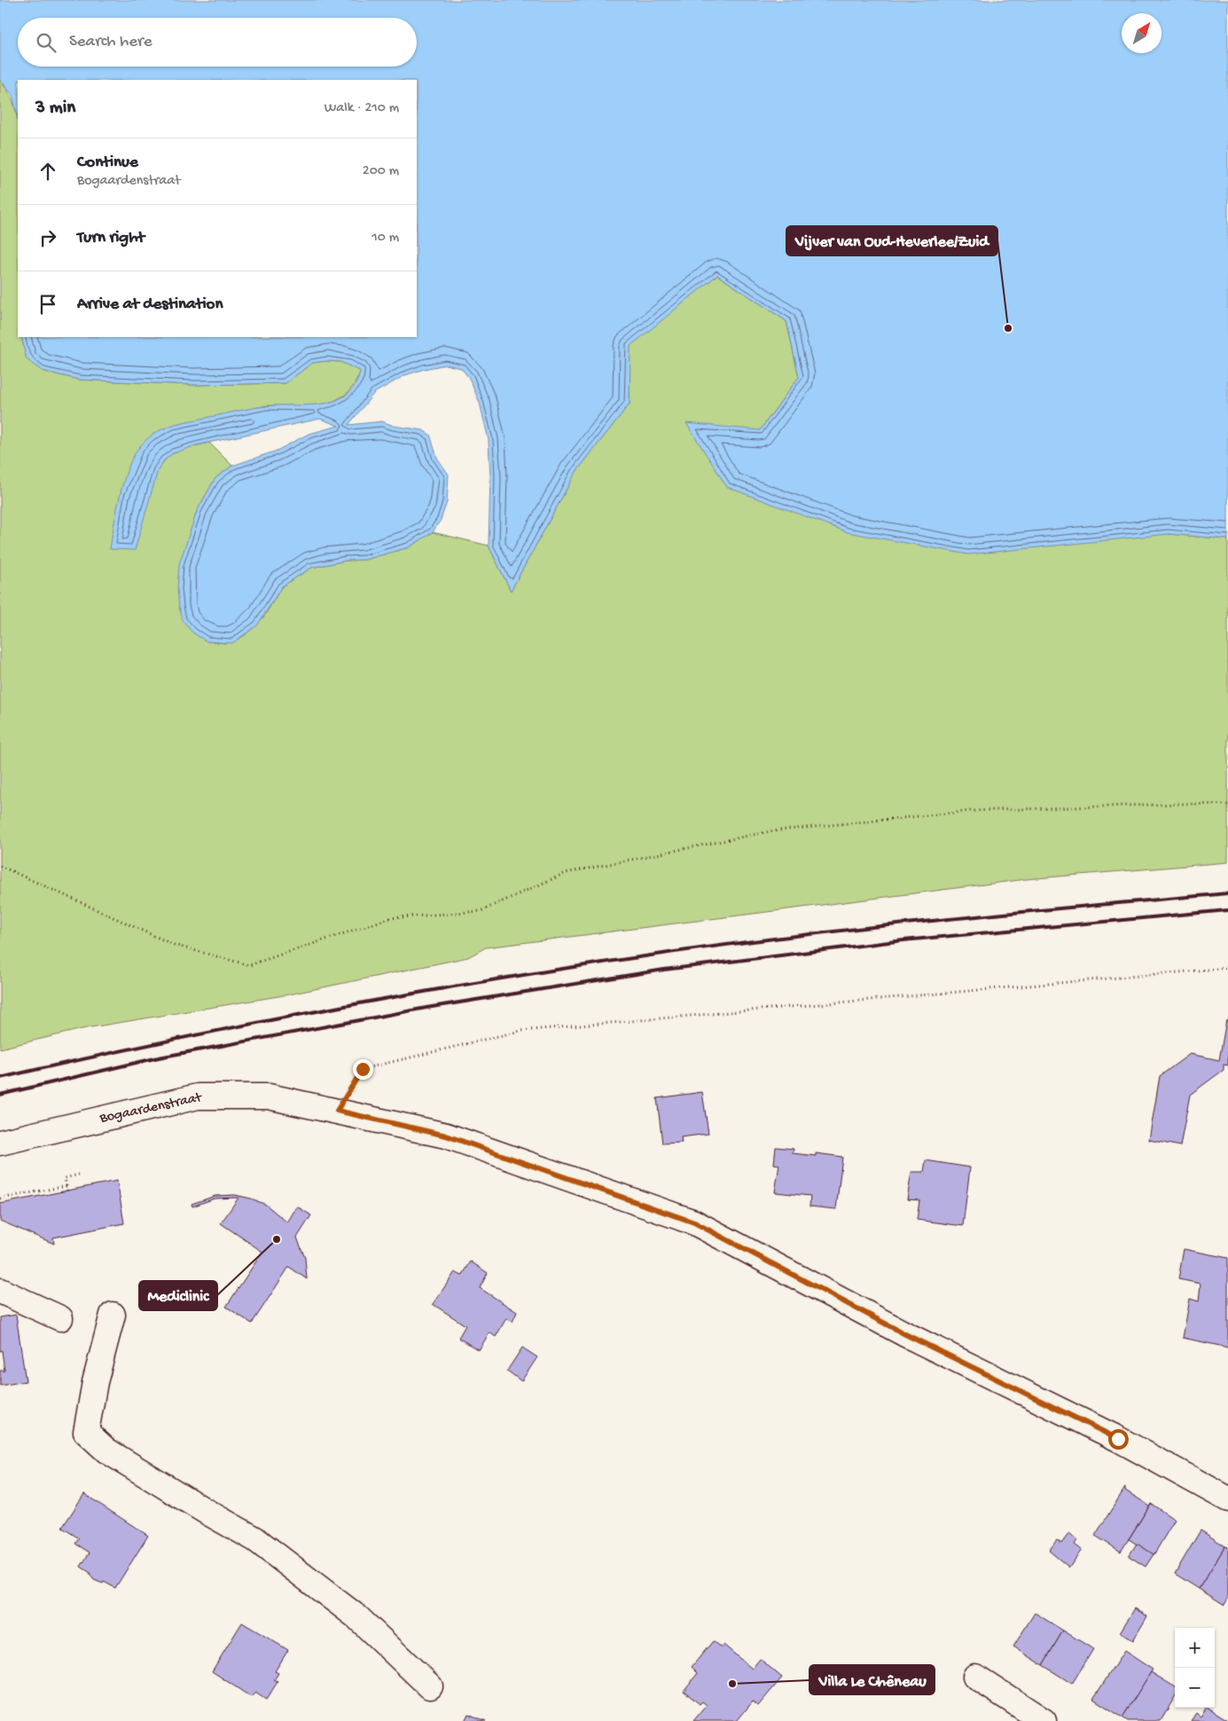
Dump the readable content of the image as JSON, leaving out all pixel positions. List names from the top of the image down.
{
  "streets": {
    "street": ["Bogaardenstraat"]
  },
  "places": ["Vijver van Oud-Heverlee/Zuid", "Mediclinic", "Villa Le Chêneau"],
  "north": "top right",
  "page": {
    "search": "Search here",
    "heading": ["3 min", "Walk · 210 m"],
    "list": [
      ["Continue", "Bogaardenstraat", "200 m"],
      ["Turn right", "10 m"],
      "Arrive at destination"
    ],
    "map_buttons": ["+", "−"]
  }
}
